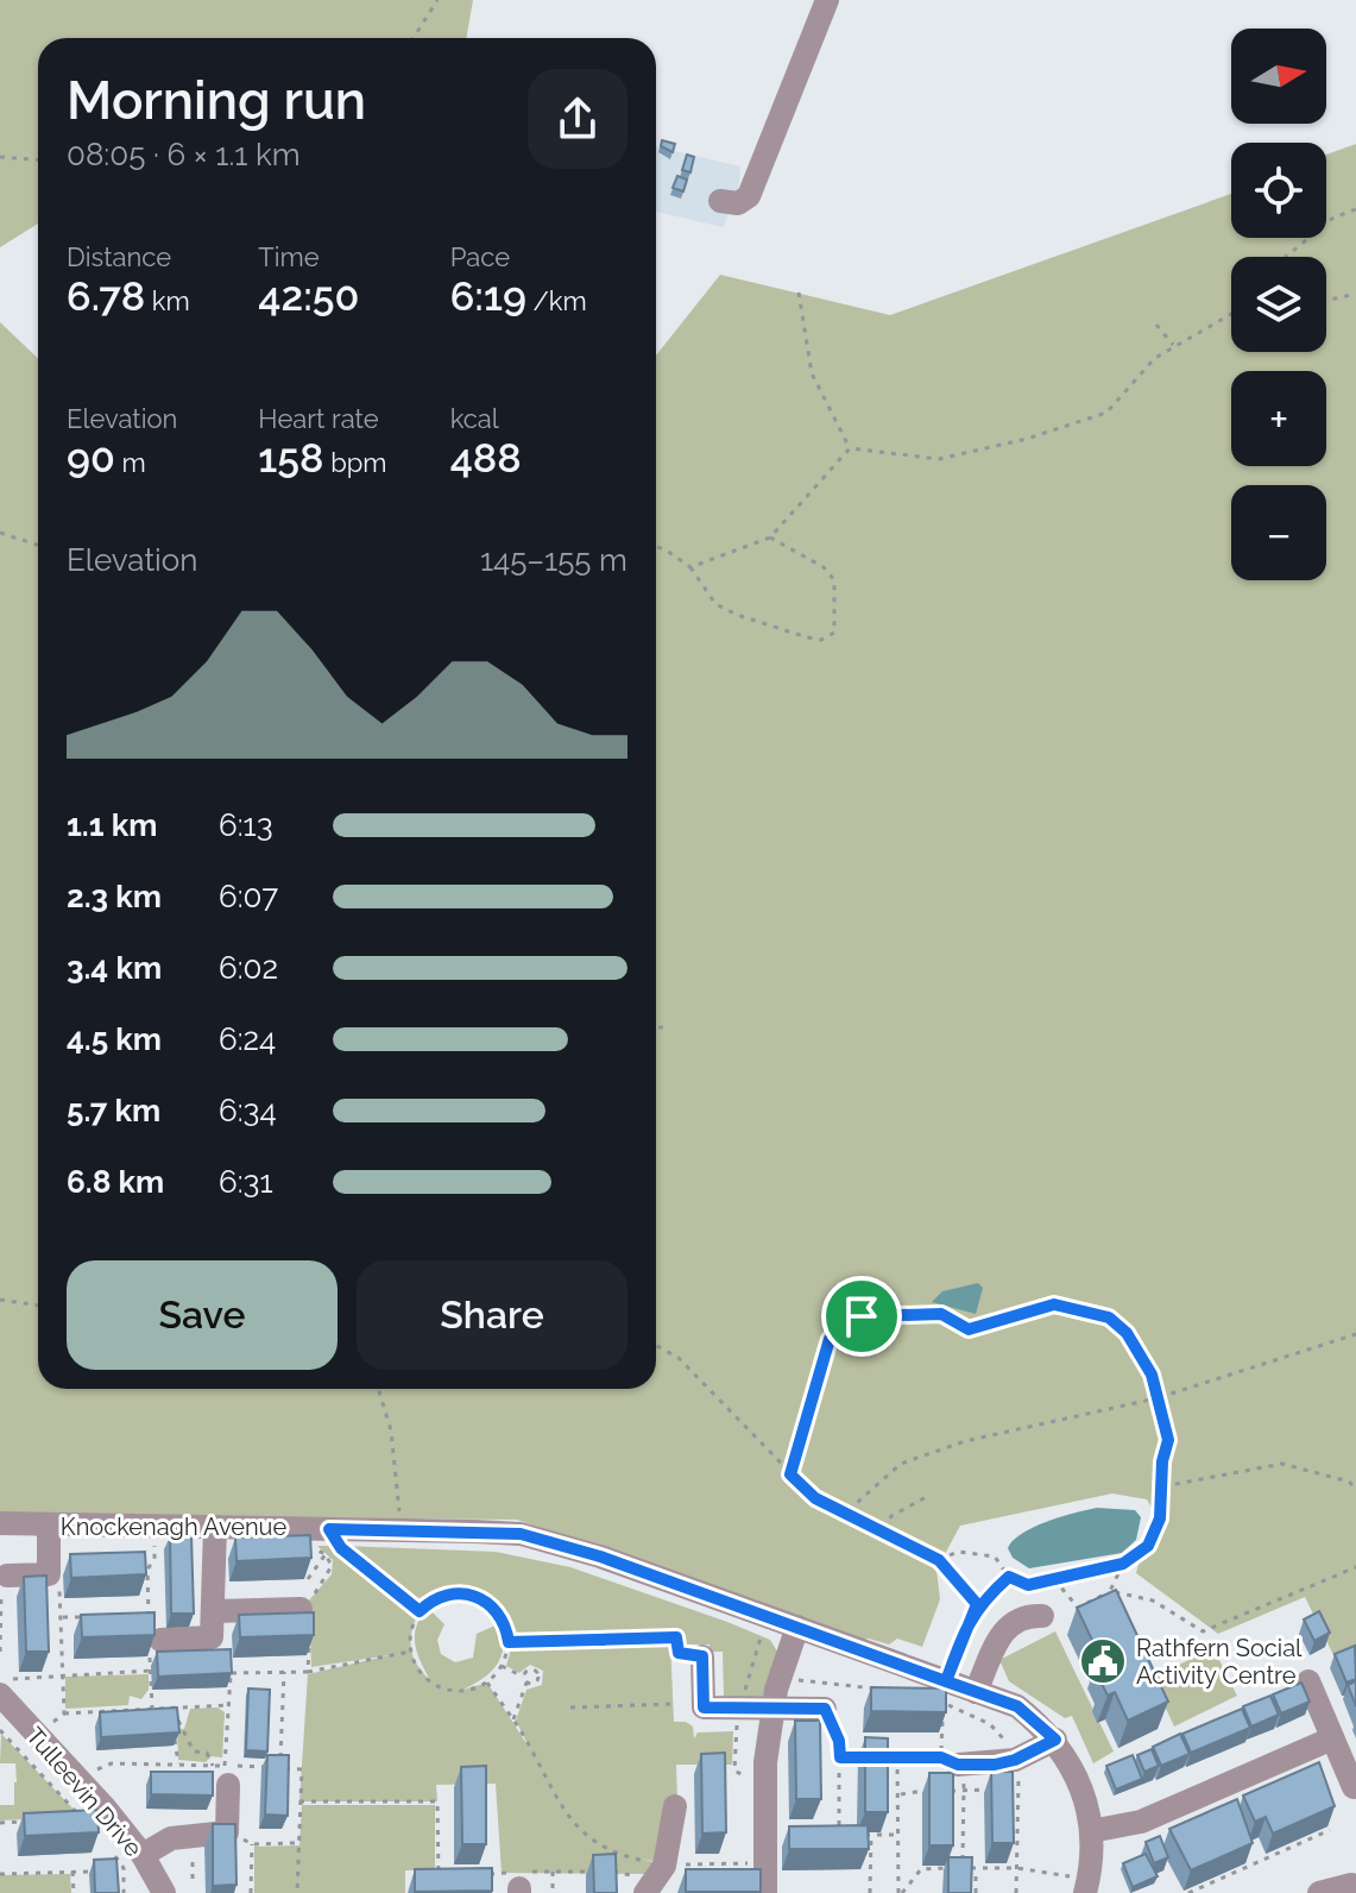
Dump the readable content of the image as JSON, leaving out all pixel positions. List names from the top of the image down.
{
  "streets": {
    "street": ["Knockenagh Avenue", "Tulleevin Drive"]
  },
  "places": {
    "public building": ["Rathfern Social Activity Centre"]
  },
  "north": "right",
  "page": {
    "map_buttons": ["+", "−"],
    "heading": ["Morning run", "08:05 · 6 × 1.1 km"],
    "stats": [
      ["Distance", "6.78 km"],
      ["Time", "42:50"],
      ["Pace", "6:19 /km"],
      ["Elevation", "90 m"],
      ["Heart rate", "158 bpm"],
      ["kcal", "488"]
    ],
    "chart": ["Elevation", "145–155 m"],
    "list": [
      {
        "name": "1.1 km",
        "note": "6:13"
      },
      {
        "name": "2.3 km",
        "note": "6:07"
      },
      {
        "name": "3.4 km",
        "note": "6:02"
      },
      {
        "name": "4.5 km",
        "note": "6:24"
      },
      {
        "name": "5.7 km",
        "note": "6:34"
      },
      {
        "name": "6.8 km",
        "note": "6:31"
      }
    ],
    "buttons": ["Save", "Share"]
  }
}
